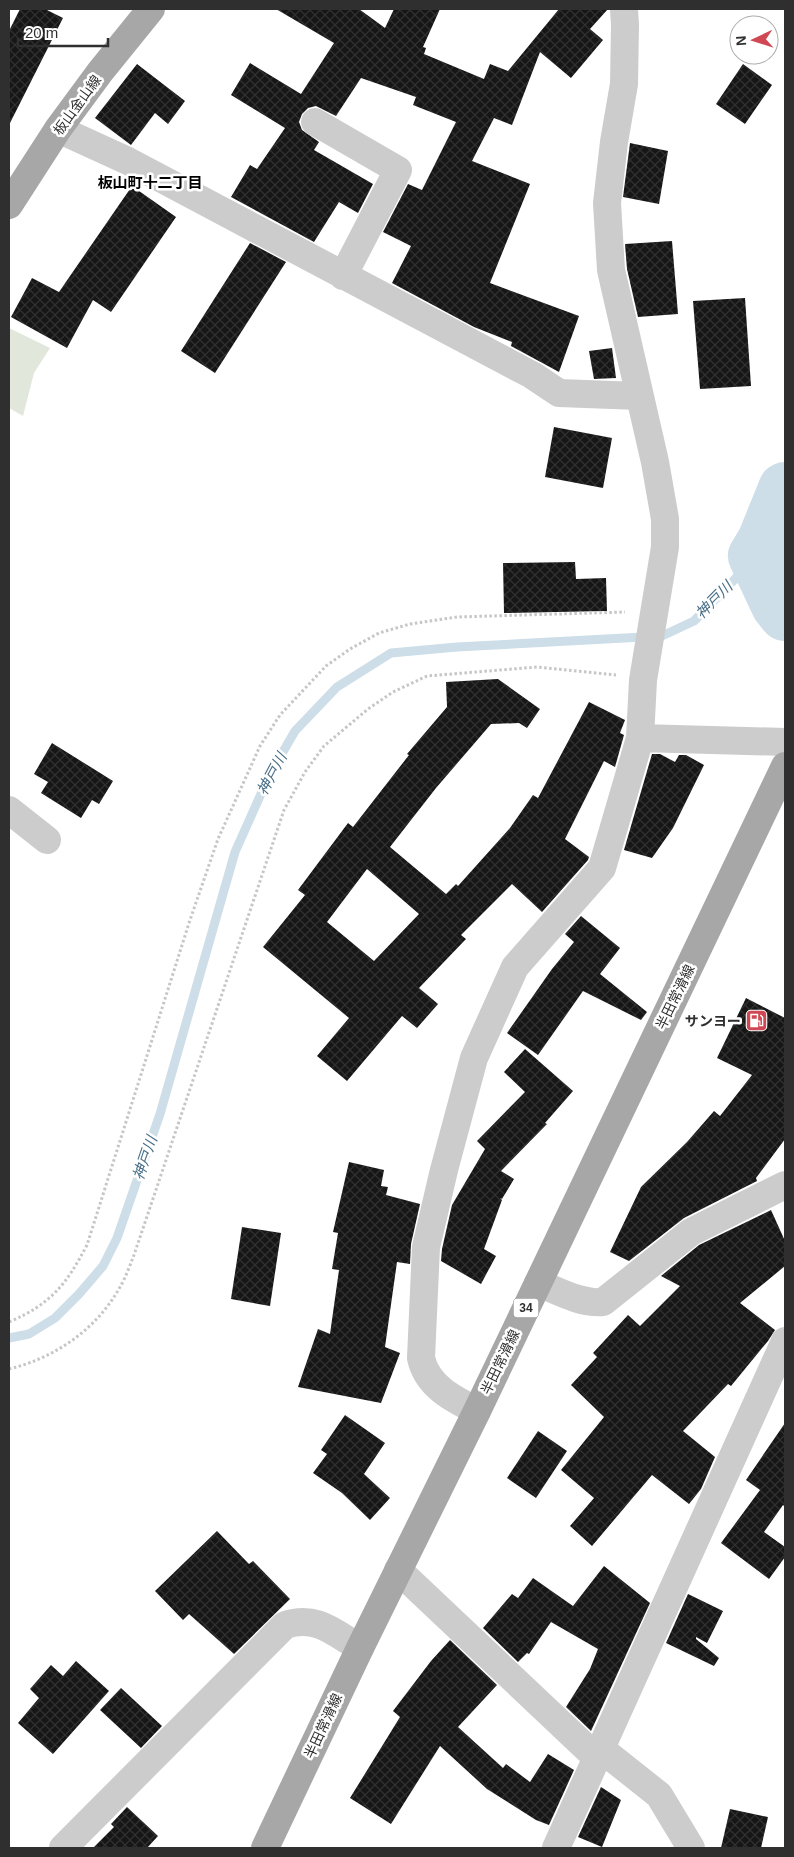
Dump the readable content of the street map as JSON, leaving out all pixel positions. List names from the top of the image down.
{
  "streets": {
    "main road": ["板山金山線", "半田常滑線", "34"]
  },
  "districts": ["板山町十二丁目"],
  "water": ["神戸川"],
  "places": {
    "fuel station": ["サンヨー"]
  },
  "scale_bar": "20 m",
  "north": "left"
}
